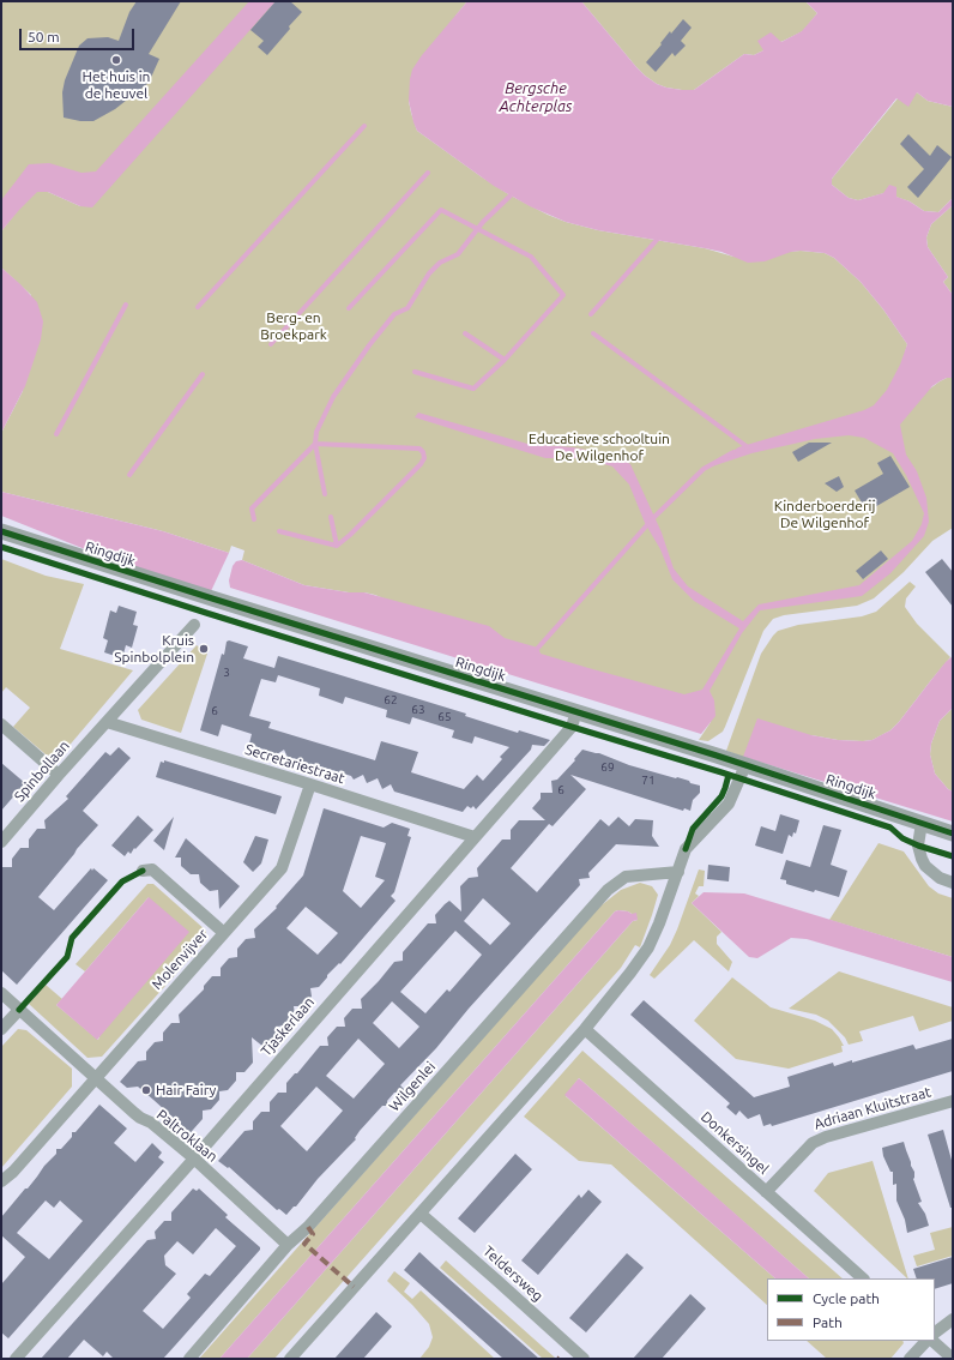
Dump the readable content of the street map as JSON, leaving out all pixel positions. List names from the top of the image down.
{
  "streets": {
    "street": [
      "Ringdijk",
      "Secretariestraat",
      "Spinbollaan",
      "Molenvijver",
      "Tjaskerlaan",
      "Wilgenlei",
      "Adriaan Kluitstraat",
      "Paltroklaan",
      "Donkersingel",
      "Teldersweg"
    ]
  },
  "crossings": [
    ["Ringdijk", "Tjaskerlaan"],
    ["Secretariestraat", "Spinbollaan"],
    ["Secretariestraat", "Tjaskerlaan"],
    ["Molenvijver", "Paltroklaan"],
    ["Tjaskerlaan", "Paltroklaan"],
    ["Wilgenlei", "Paltroklaan"],
    ["Adriaan Kluitstraat", "Donkersingel"]
  ],
  "water": ["Bergsche Achterplas"],
  "parks": ["Berg- en Broekpark", "Educatieve schooltuin De Wilgenhof", "Kinderboerderij De Wilgenhof"],
  "places": ["Het huis in de heuvel", "Kruis Spinbolplein", "Hair Fairy"],
  "house_numbers": [
    "3",
    "62",
    "63",
    "6",
    "65",
    "69",
    "71",
    "6"
  ],
  "legend": ["Cycle path", "Path"],
  "scale_bar": "50 m"
}
